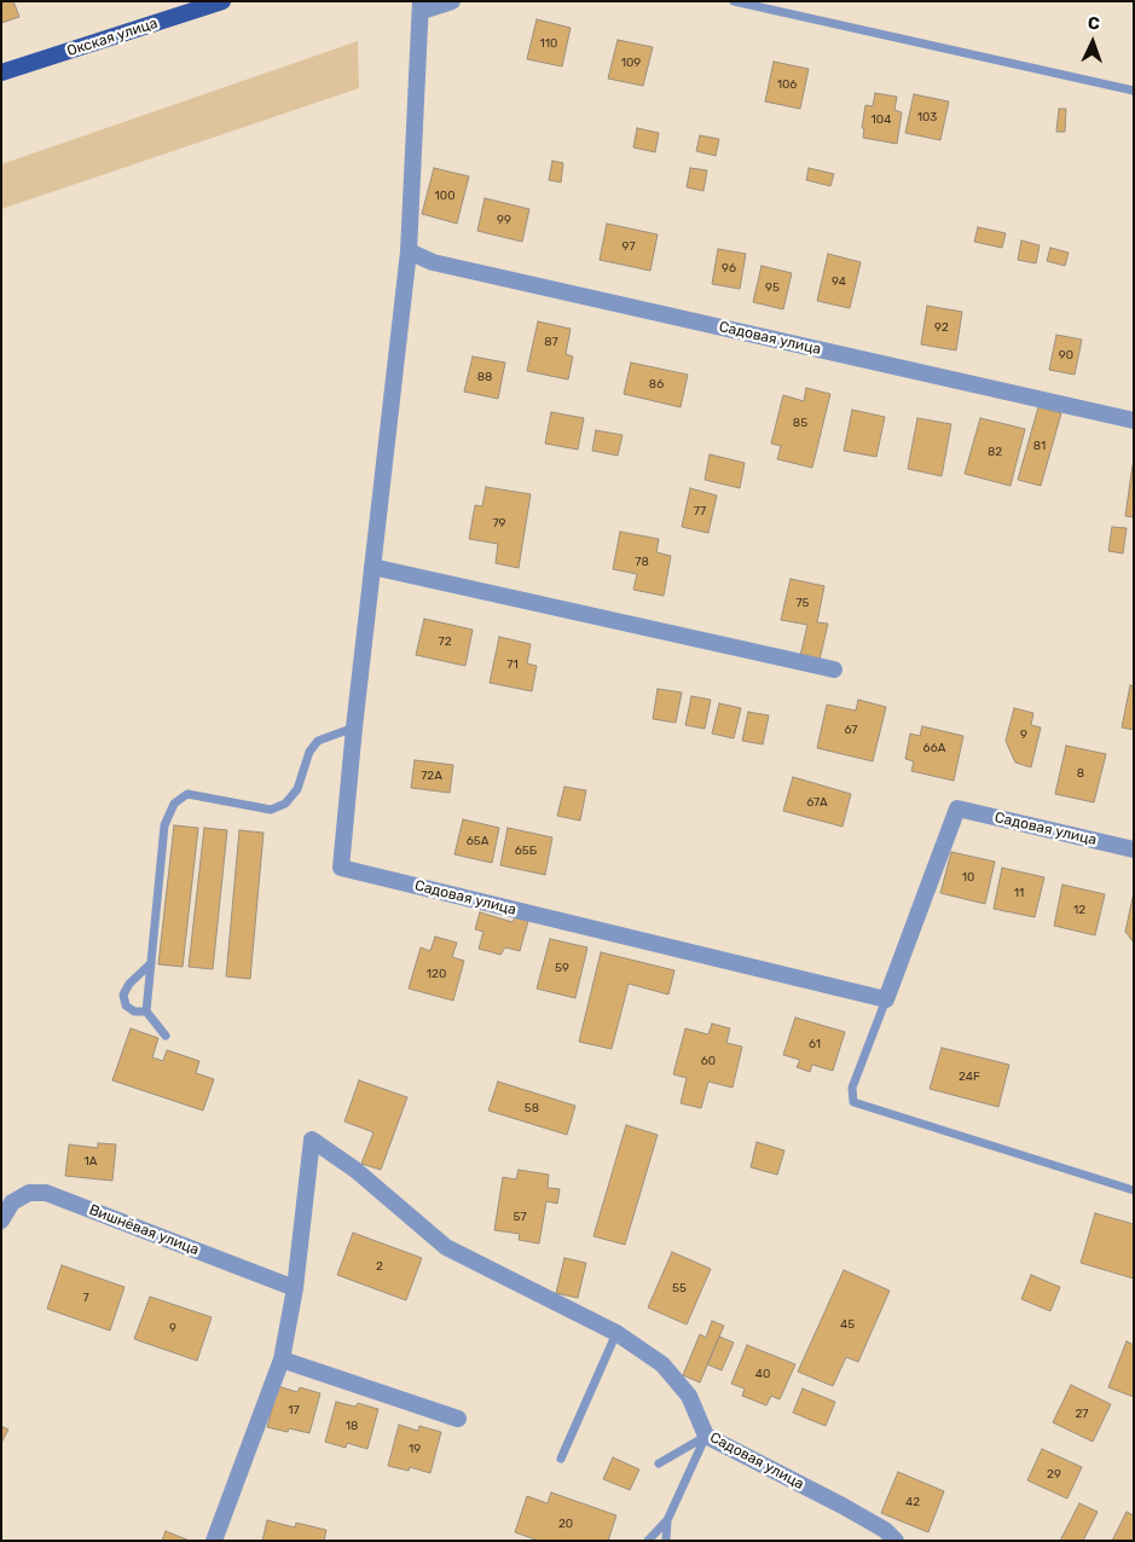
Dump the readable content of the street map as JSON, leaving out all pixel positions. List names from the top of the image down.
{
  "streets": {
    "main road": ["Окская улица"],
    "street": ["Садовая улица", "Вишнёвая улица"]
  },
  "crossings": [
    ["Садовая улица", "Вишнёвая улица"]
  ],
  "house_numbers": [
    "110",
    "109",
    "106",
    "103",
    "104",
    "100",
    "99",
    "97",
    "96",
    "94",
    "95",
    "92",
    "87",
    "90",
    "88",
    "86",
    "85",
    "81",
    "82",
    "77",
    "79",
    "78",
    "75",
    "72",
    "71",
    "67",
    "9",
    "66А",
    "8",
    "72А",
    "67А",
    "65А",
    "65Б",
    "10",
    "11",
    "12",
    "59",
    "120",
    "61",
    "60",
    "24F",
    "58",
    "1А",
    "57",
    "2",
    "55",
    "7",
    "45",
    "9",
    "40",
    "17",
    "27",
    "18",
    "19",
    "29",
    "42",
    "20"
  ],
  "north": "top"
}
